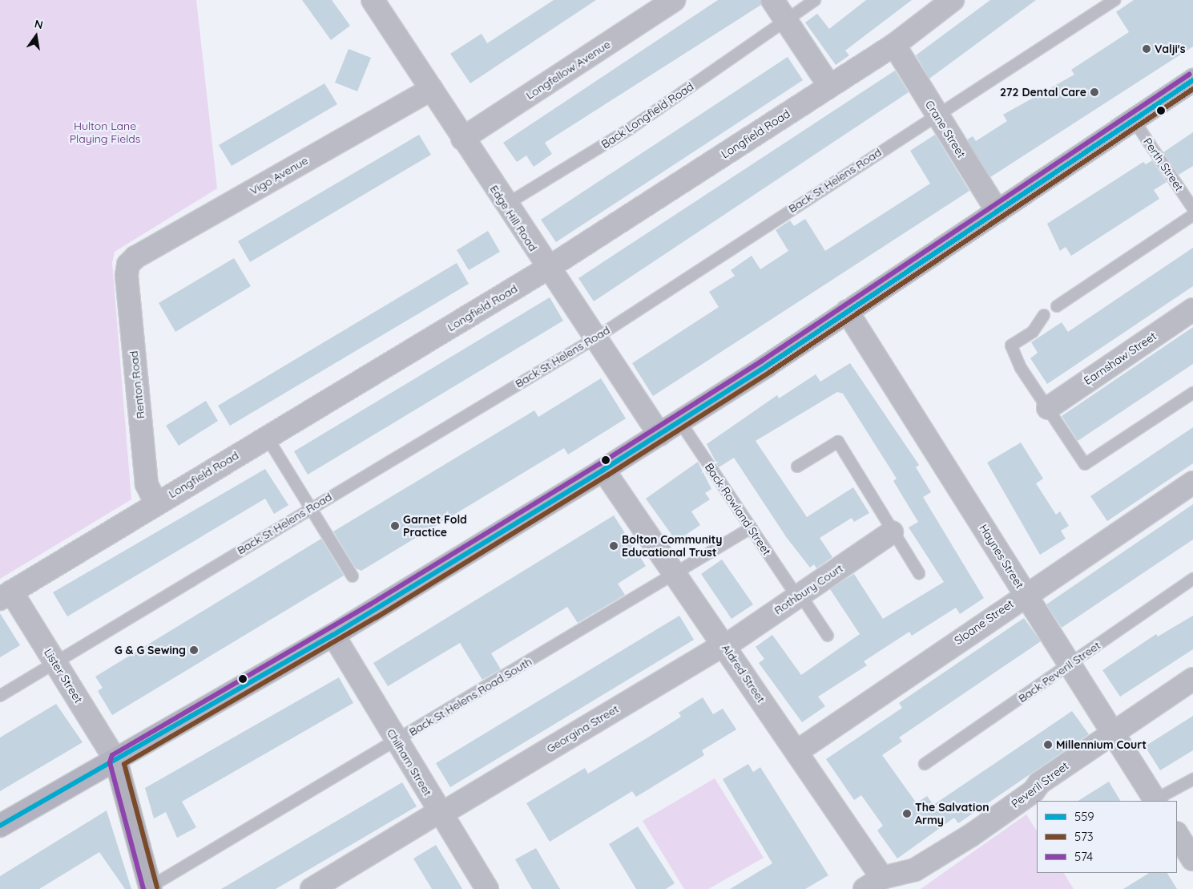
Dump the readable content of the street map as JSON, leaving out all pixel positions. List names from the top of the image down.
{
  "streets": {
    "street": [
      "Longfellow Avenue",
      "Crane Street",
      "Longfield Road",
      "Vigo Avenue",
      "Edge Hill Road",
      "Earnshaw Street",
      "Renton Road",
      "Haynes Street",
      "Rothbury Court",
      "Sloane Street",
      "Aldred Street",
      "Lister Street",
      "Georgina Street",
      "Chilham Street",
      "Peveril Street"
    ],
    "lane": [
      "Back Longfield Road",
      "Perth Street",
      "Back St Helens Road",
      "Back Rowland Street",
      "Back Peveril Street",
      "Back St Helens Road South"
    ]
  },
  "crossings": [
    ["Longfellow Avenue", "Edge Hill Road"],
    ["Back Longfield Road", "Edge Hill Road"],
    ["Crane Street", "Longfield Road"],
    ["Crane Street", "Back St Helens Road"],
    ["Longfield Road", "Edge Hill Road"],
    ["Longfield Road", "Renton Road"],
    ["Longfield Road", "Lister Street"],
    ["Vigo Avenue", "Edge Hill Road"],
    ["Vigo Avenue", "Renton Road"],
    ["Back St Helens Road", "Edge Hill Road"],
    ["Back St Helens Road", "Lister Street"],
    ["Back Rowland Street", "Rothbury Court"],
    ["Back Rowland Street", "Back St Helens Road South"],
    ["Haynes Street", "Sloane Street"],
    ["Haynes Street", "Back Peveril Street"],
    ["Haynes Street", "Peveril Street"],
    ["Rothbury Court", "Aldred Street"],
    ["Rothbury Court", "Georgina Street"],
    ["Sloane Street", "Aldred Street"],
    ["Aldred Street", "Back St Helens Road South"],
    ["Aldred Street", "Georgina Street"],
    ["Aldred Street", "Peveril Street"],
    ["Back St Helens Road South", "Chilham Street"],
    ["Georgina Street", "Chilham Street"]
  ],
  "parks": ["Hulton Lane Playing Fields"],
  "places": [
    "Valji's",
    "272 Dental Care",
    "Garnet Fold Practice",
    "Bolton Community Educational Trust",
    "G & G Sewing",
    "Millennium Court",
    "The Salvation Army"
  ],
  "lines": ["transit line 574", "transit line 559", "transit line 573"],
  "legend": ["559", "573", "574"],
  "north": "top"
}
